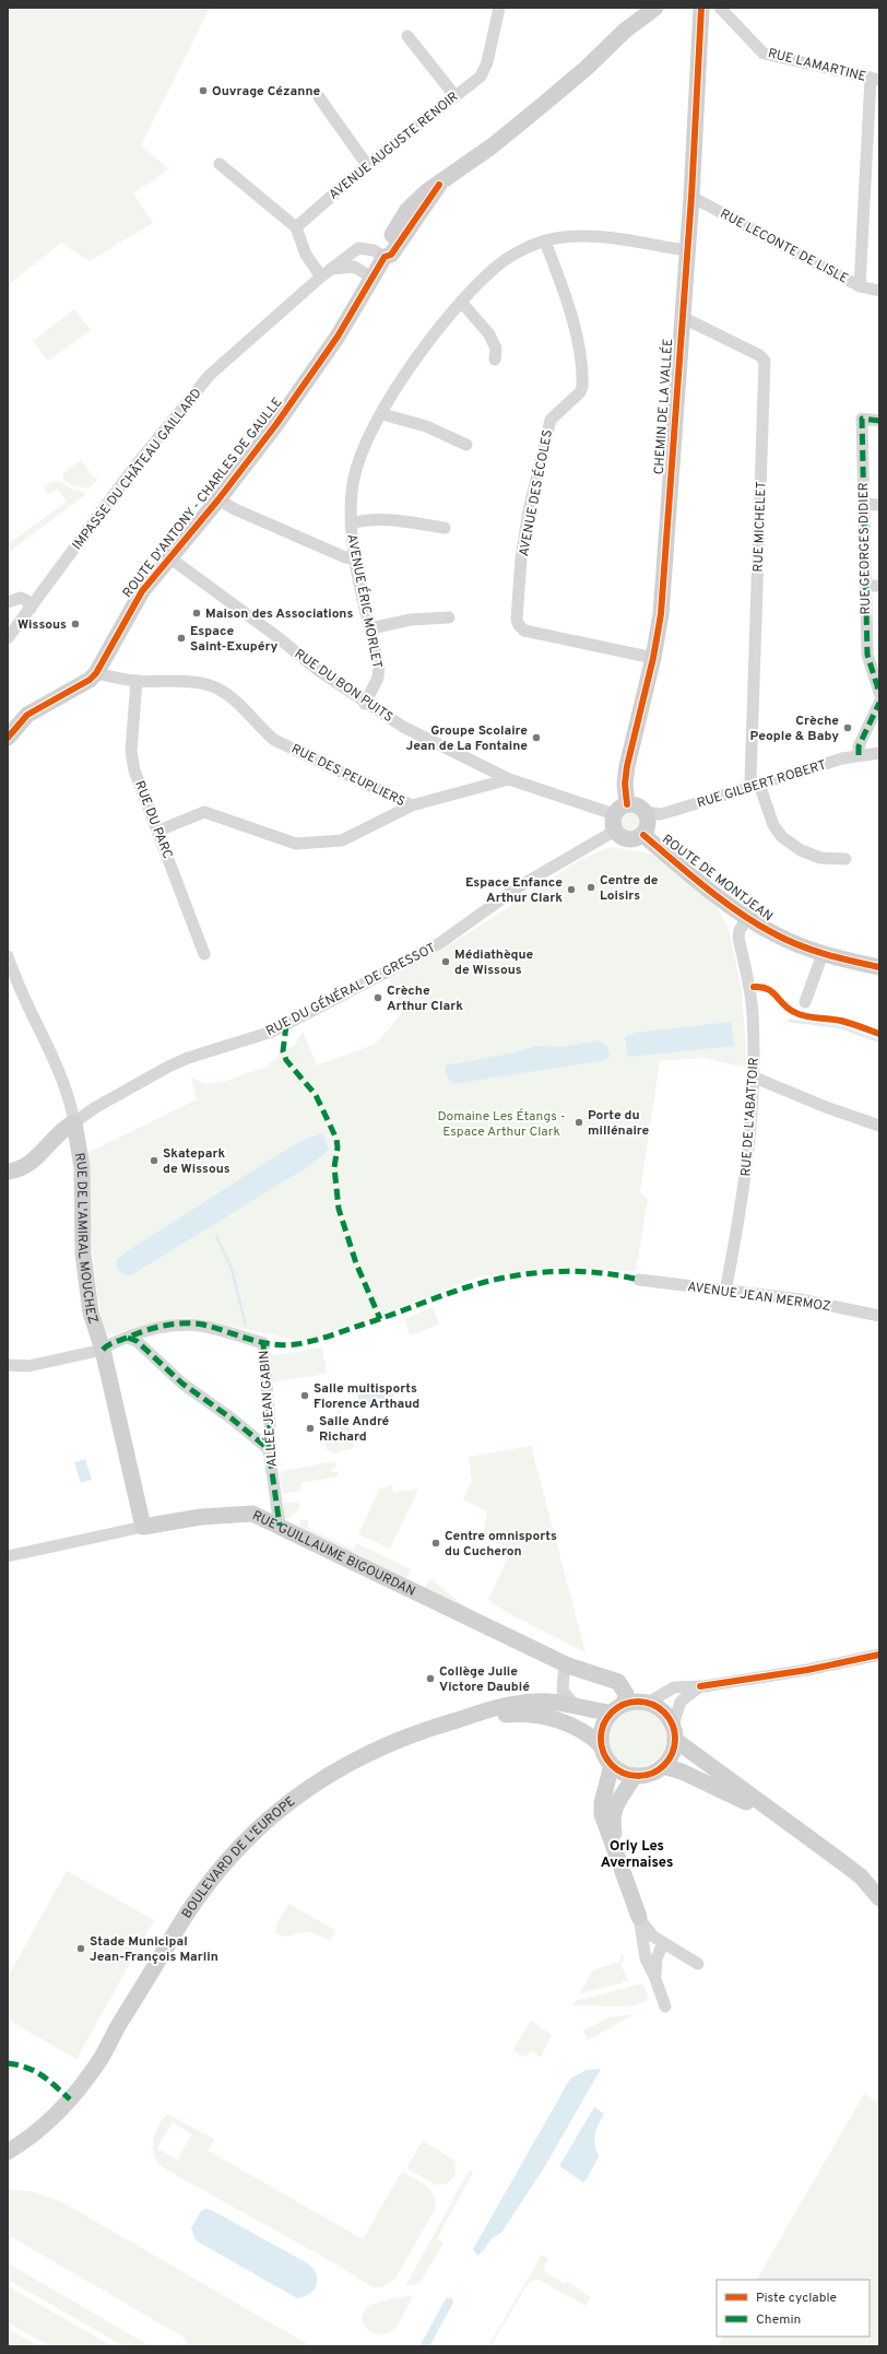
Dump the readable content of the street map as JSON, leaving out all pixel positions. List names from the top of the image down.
{
  "streets": {
    "street": [
      "RUE LAMARTINE",
      "AVENUE AUGUSTE RENOIR",
      "RUE LECONTE DE LISLE",
      "CHEMIN DE LA VALLÉE",
      "IMPASSE DU CHÂTEAU GAILLARD",
      "AVENUE DES ÉCOLES",
      "ROUTE D'ANTONY - CHARLES DE GAULLE",
      "RUE MICHELET",
      "RUE GEORGES DIDIER",
      "AVENUE ÉRIC MORLET",
      "RUE DU BON PUITS",
      "RUE DES PEUPLIERS",
      "RUE GILBERT ROBERT",
      "RUE DU PARC",
      "ROUTE DE MONTJEAN",
      "RUE DU GÉNÉRAL DE GRESSOT",
      "RUE DE L'ABATTOIR",
      "RUE DE L'AMIRAL MOUCHEZ",
      "AVENUE JEAN MERMOZ",
      "ALLÉE JEAN GABIN",
      "RUE GUILLAUME BIGOURDAN",
      "BOULEVARD DE L'EUROPE"
    ]
  },
  "crossings": [
    ["RUE LECONTE DE LISLE", "CHEMIN DE LA VALLÉE"],
    ["CHEMIN DE LA VALLÉE", "AVENUE DES ÉCOLES"],
    ["CHEMIN DE LA VALLÉE", "RUE MICHELET"],
    ["CHEMIN DE LA VALLÉE", "AVENUE ÉRIC MORLET"],
    ["CHEMIN DE LA VALLÉE", "RUE GILBERT ROBERT"],
    ["CHEMIN DE LA VALLÉE", "ROUTE DE MONTJEAN"],
    ["CHEMIN DE LA VALLÉE", "RUE DU GÉNÉRAL DE GRESSOT"],
    ["IMPASSE DU CHÂTEAU GAILLARD", "ROUTE D'ANTONY - CHARLES DE GAULLE"],
    ["AVENUE DES ÉCOLES", "AVENUE ÉRIC MORLET"],
    ["ROUTE D'ANTONY - CHARLES DE GAULLE", "RUE DU BON PUITS"],
    ["ROUTE D'ANTONY - CHARLES DE GAULLE", "RUE DES PEUPLIERS"],
    ["RUE MICHELET", "RUE GILBERT ROBERT"],
    ["AVENUE ÉRIC MORLET", "RUE DU BON PUITS"],
    ["RUE DU BON PUITS", "RUE DES PEUPLIERS"],
    ["RUE DES PEUPLIERS", "RUE DU PARC"],
    ["RUE GILBERT ROBERT", "ROUTE DE MONTJEAN"],
    ["RUE GILBERT ROBERT", "RUE DU GÉNÉRAL DE GRESSOT"],
    ["ROUTE DE MONTJEAN", "RUE DU GÉNÉRAL DE GRESSOT"],
    ["ROUTE DE MONTJEAN", "RUE DE L'ABATTOIR"],
    ["RUE DU GÉNÉRAL DE GRESSOT", "RUE DE L'AMIRAL MOUCHEZ"],
    ["RUE DE L'ABATTOIR", "AVENUE JEAN MERMOZ"],
    ["RUE DE L'AMIRAL MOUCHEZ", "RUE GUILLAUME BIGOURDAN"],
    ["ALLÉE JEAN GABIN", "RUE GUILLAUME BIGOURDAN"],
    ["RUE GUILLAUME BIGOURDAN", "BOULEVARD DE L'EUROPE"]
  ],
  "districts": ["Orly Les Avernaises"],
  "parks": ["Domaine Les Étangs - Espace Arthur Clark"],
  "places": [
    "Ouvrage Cézanne",
    "Maison des Associations",
    "Wissous",
    "Espace Saint-Exupéry",
    "Crèche People & Baby",
    "Groupe Scolaire Jean de La Fontaine",
    "Centre de Loisirs",
    "Espace Enfance Arthur Clark",
    "Médiathèque de Wissous",
    "Crèche Arthur Clark",
    "Porte du millénaire",
    "Skatepark de Wissous",
    "Salle multisports Florence Arthaud",
    "Salle André Richard",
    "Centre omnisports du Cucheron",
    "Collège Julie Victore Daubié",
    "Stade Municipal Jean-François Marlin"
  ],
  "legend": ["Piste cyclable", "Chemin"]
}
